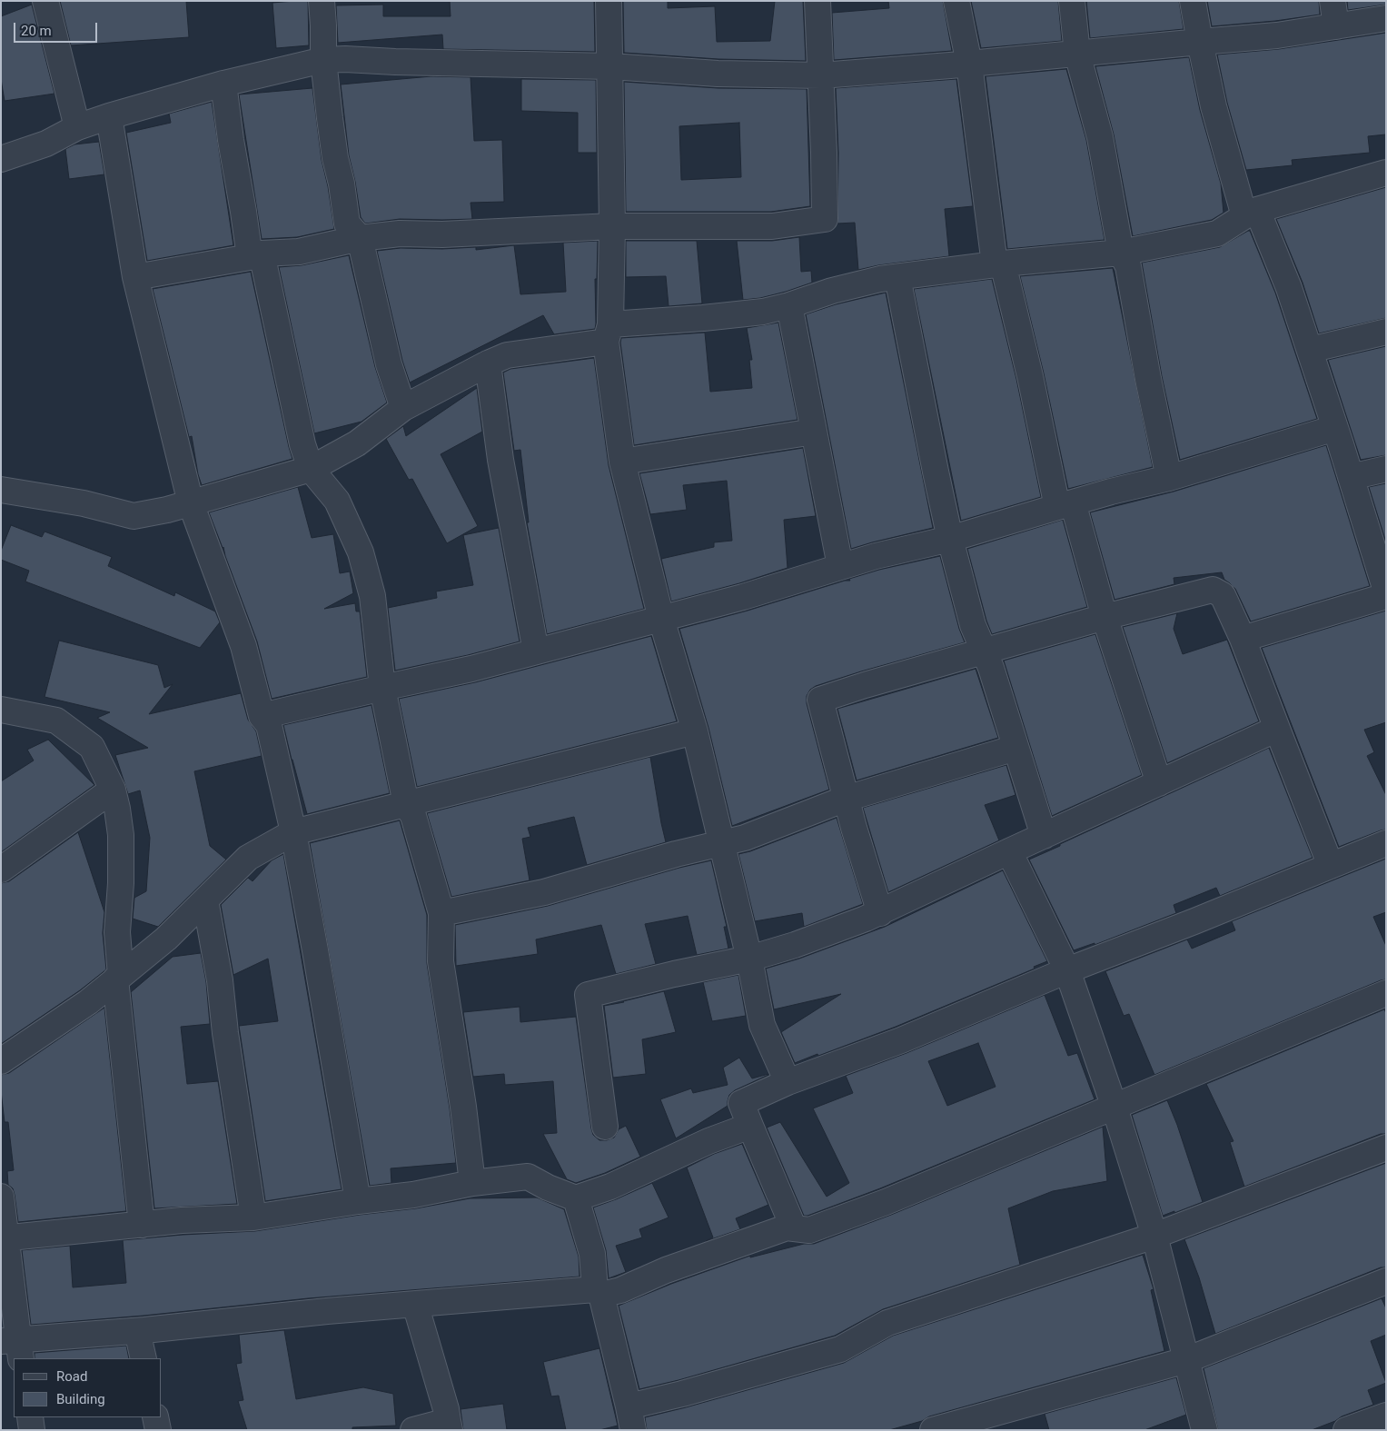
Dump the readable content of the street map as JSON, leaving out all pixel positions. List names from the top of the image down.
{
  "legend": ["Road", "Building"],
  "scale_bar": "20 m"
}
